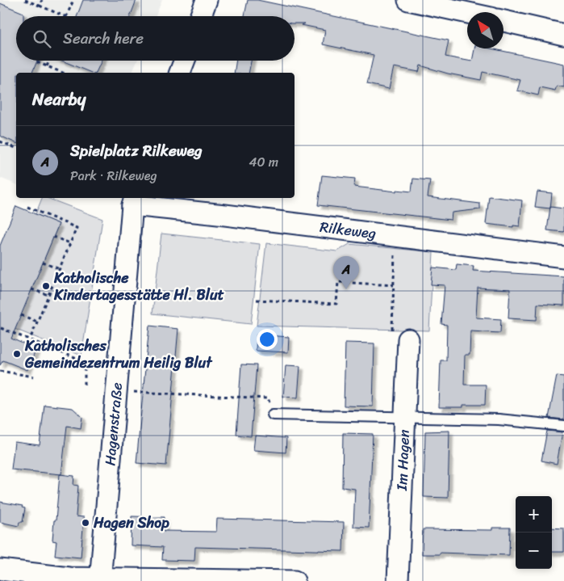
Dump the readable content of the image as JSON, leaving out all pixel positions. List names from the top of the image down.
{
  "streets": {
    "street": ["Rilkeweg", "Hagenstraße", "Im Hagen"]
  },
  "crossings": [
    ["Rilkeweg", "Hagenstraße"]
  ],
  "places": ["Katholische Kindertagesstätte Hl. Blut", "Katholisches Gemeindezentrum Heilig Blut", "Hagen Shop"],
  "north": "top left",
  "page": {
    "search": "Search here",
    "heading": "Nearby",
    "list": [
      {
        "mark": "A",
        "name": "Spielplatz Rilkeweg",
        "note": "Park · Rilkeweg",
        "value": "40 m"
      }
    ],
    "pins": "A",
    "map_buttons": ["+", "−"]
  }
}
